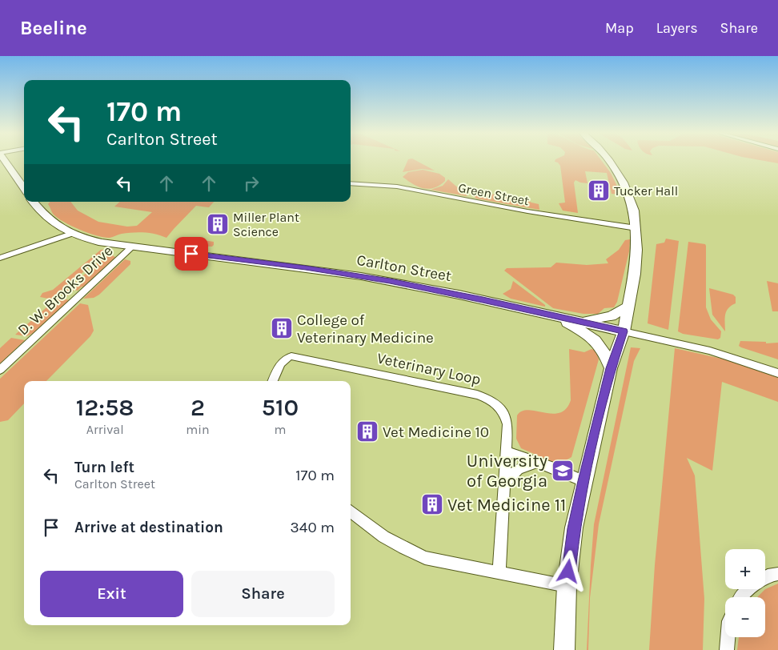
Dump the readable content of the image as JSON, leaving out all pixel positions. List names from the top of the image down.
{
  "streets": {
    "street": [
      "Green Street",
      "Carlton Street",
      "D. W. Brooks Drive",
      "Veterinary Loop"
    ]
  },
  "crossings": [
    ["Carlton Street", "D. W. Brooks Drive"]
  ],
  "places": {
    "building": [
      "Tucker Hall",
      "Miller Plant Science",
      "College of Veterinary Medicine",
      "Vet Medicine 10",
      "Vet Medicine 11"
    ],
    "school or university": ["University of Georgia"]
  },
  "page": {
    "header": "Beeline",
    "nav": ["Map", "Layers", "Share"],
    "turn": ["170 m", "Carlton Street"],
    "eta": [
      "12:58",
      "Arrival",
      "2",
      "min",
      "510",
      "m"
    ],
    "list": [
      {
        "name": "Turn left",
        "note": "Carlton Street",
        "value": "170 m"
      },
      {
        "name": "Arrive at destination",
        "value": "340 m"
      }
    ],
    "map_buttons": ["+", "−"],
    "buttons": ["Exit", "Share"]
  }
}
